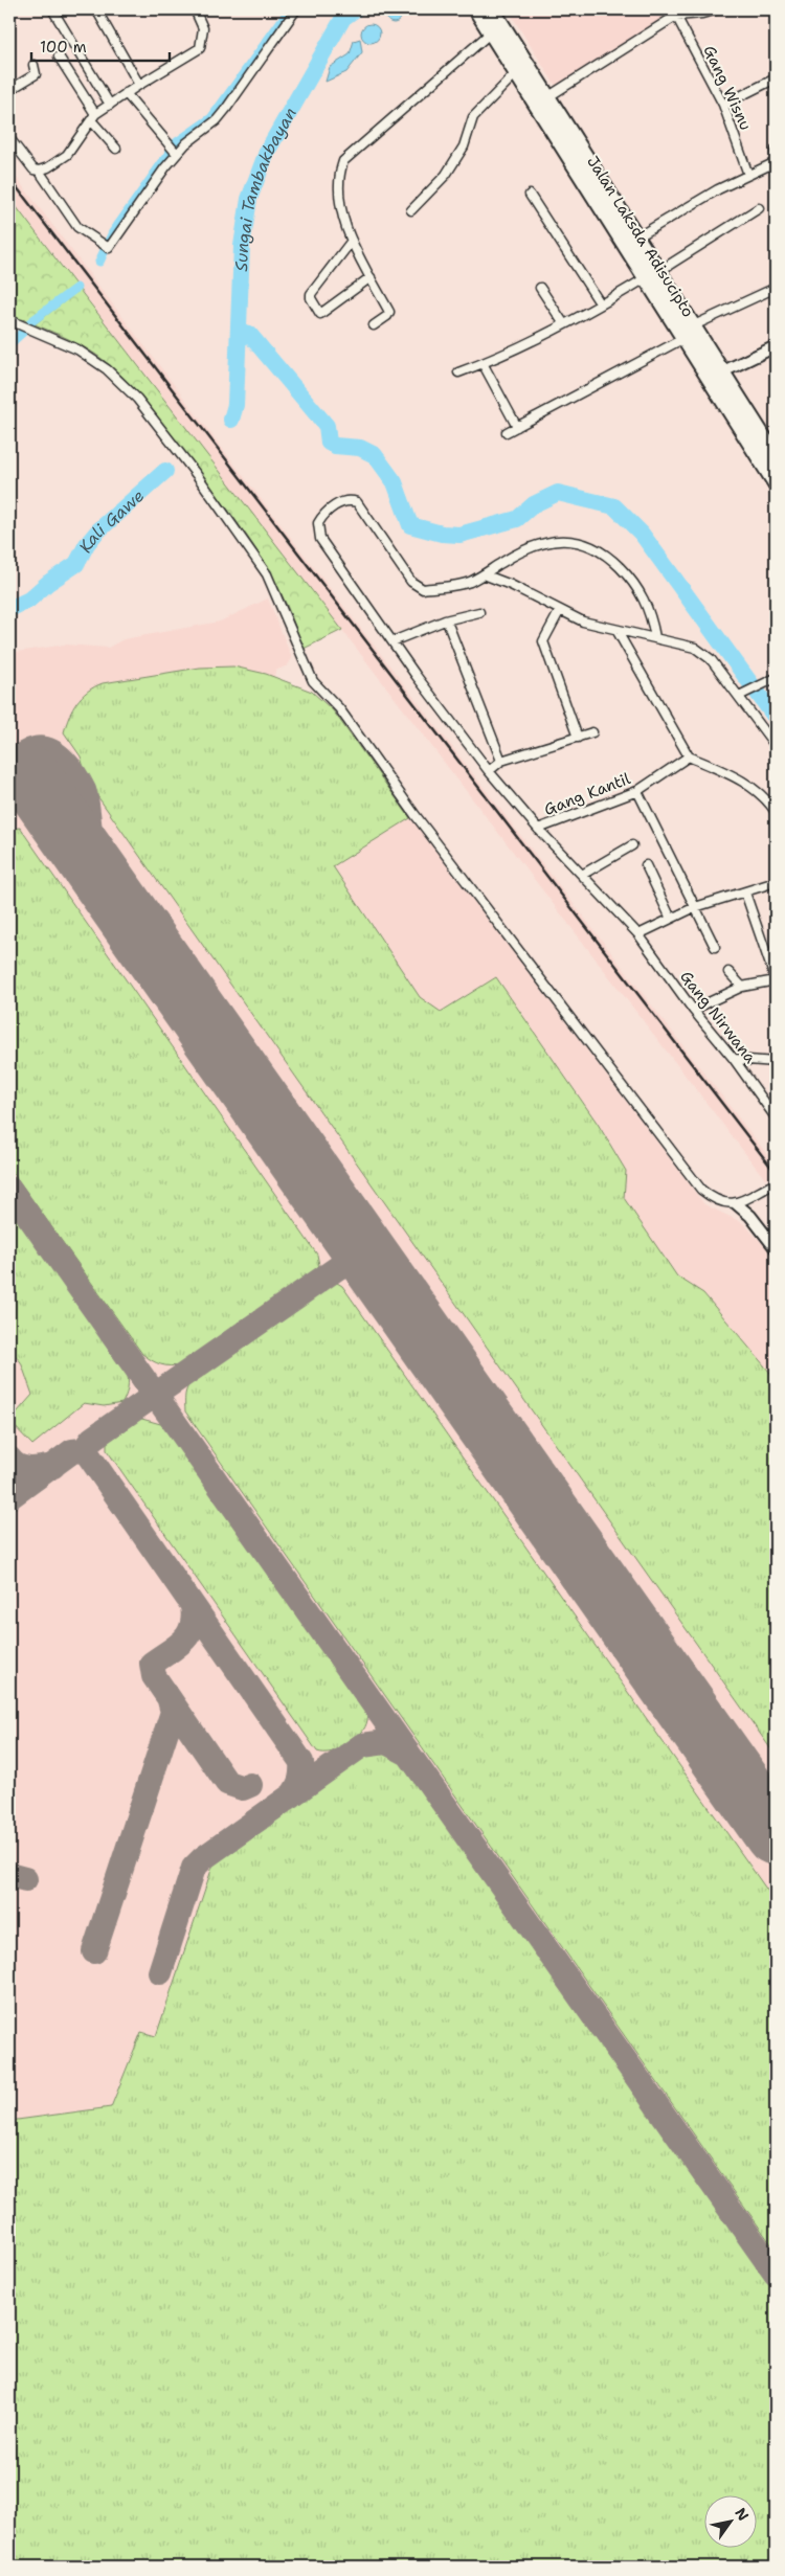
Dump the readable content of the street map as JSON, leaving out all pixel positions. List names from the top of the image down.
{
  "streets": {
    "highway": ["Jalan Laksda Adisucipto"],
    "street": ["Gang Wisnu", "Gang Kantil", "Gang Nirwana"]
  },
  "crossings": [
    ["Gang Kantil", "Gang Nirwana"]
  ],
  "water": ["Sungai Tambakbayan", "Kali Gawe"],
  "scale_bar": "100 m",
  "north": "top right"
}
